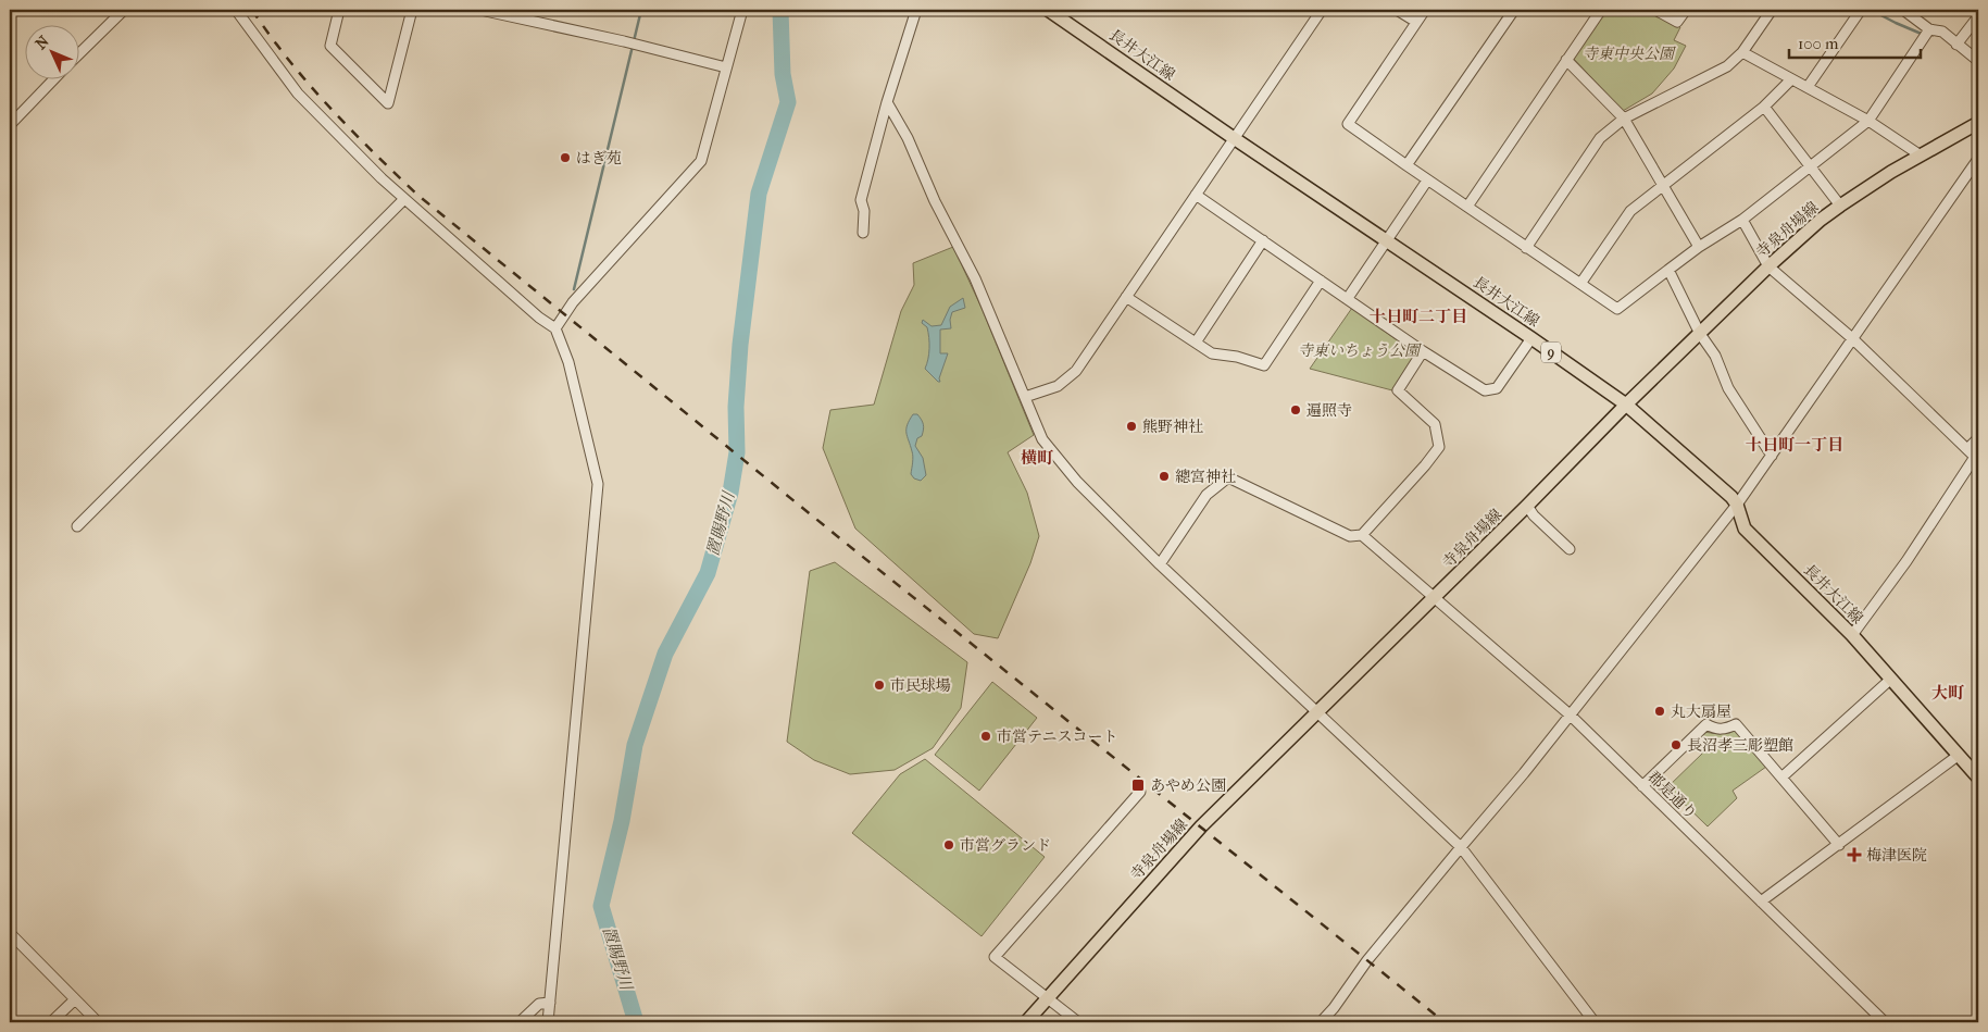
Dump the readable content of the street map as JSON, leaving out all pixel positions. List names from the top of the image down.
{
  "streets": {
    "main road": ["長井大江線", "寺泉舟場線", "9"],
    "street": ["郡是通り"]
  },
  "crossings": [
    ["長井大江線", "寺泉舟場線"],
    ["寺泉舟場線", "郡是通り"]
  ],
  "districts": [
    "十日町二丁目",
    "十日町一丁目",
    "横町",
    "大町"
  ],
  "water": ["置賜野川"],
  "parks": ["寺東中央公園", "寺東いちょう公園"],
  "places": {
    "other": [
      "はぎ苑",
      "遍照寺",
      "熊野神社",
      "總宮神社",
      "市民球場",
      "丸大扇屋",
      "市営テニスコート",
      "長沼孝三彫塑館",
      "市営グランド"
    ],
    "transit": ["あやめ公園"],
    "health": ["梅津医院"]
  },
  "scale_bar": "100 m",
  "north": "top left"
}
